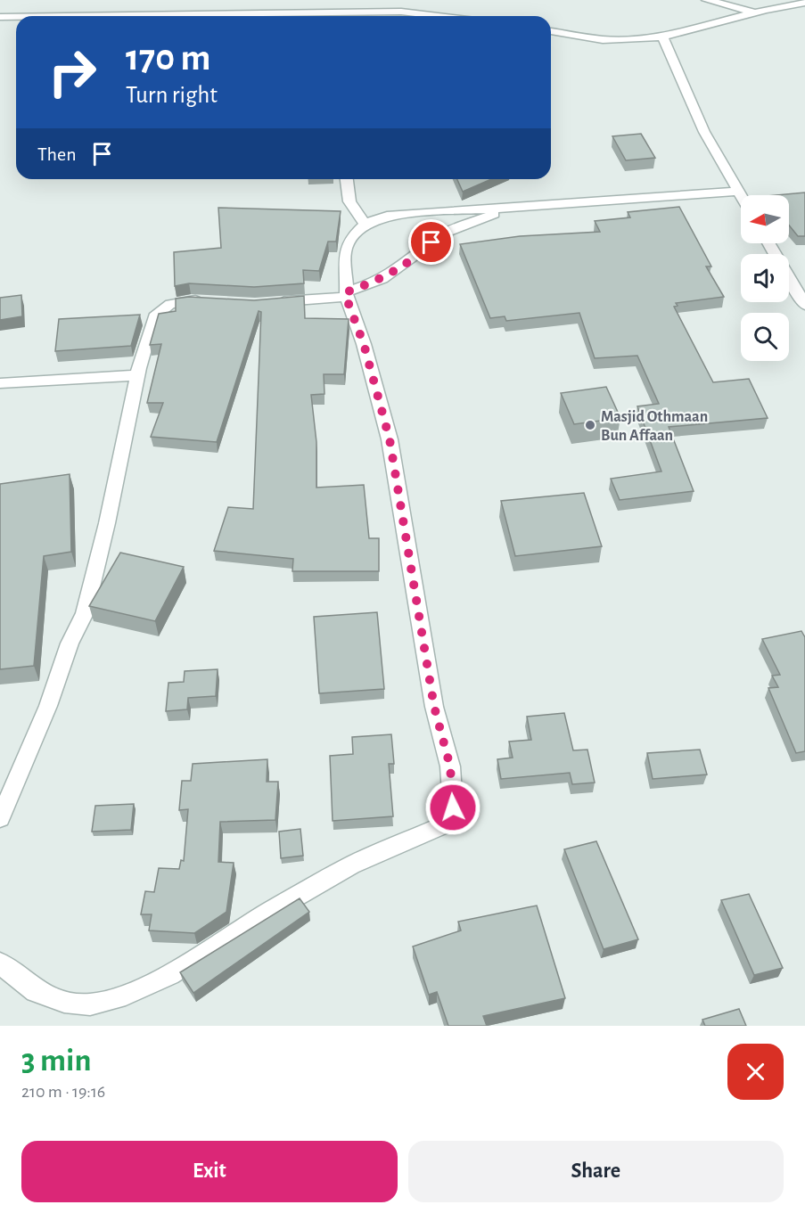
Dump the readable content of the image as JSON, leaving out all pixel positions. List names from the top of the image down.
{
  "places": ["Masjid Othmaan Bun Affaan"],
  "north": "left",
  "page": {
    "turn": ["170 m", "Turn right"],
    "then": "Then",
    "heading": ["3 min", "210 m · 19:16"],
    "buttons": ["Exit", "Share"]
  }
}
